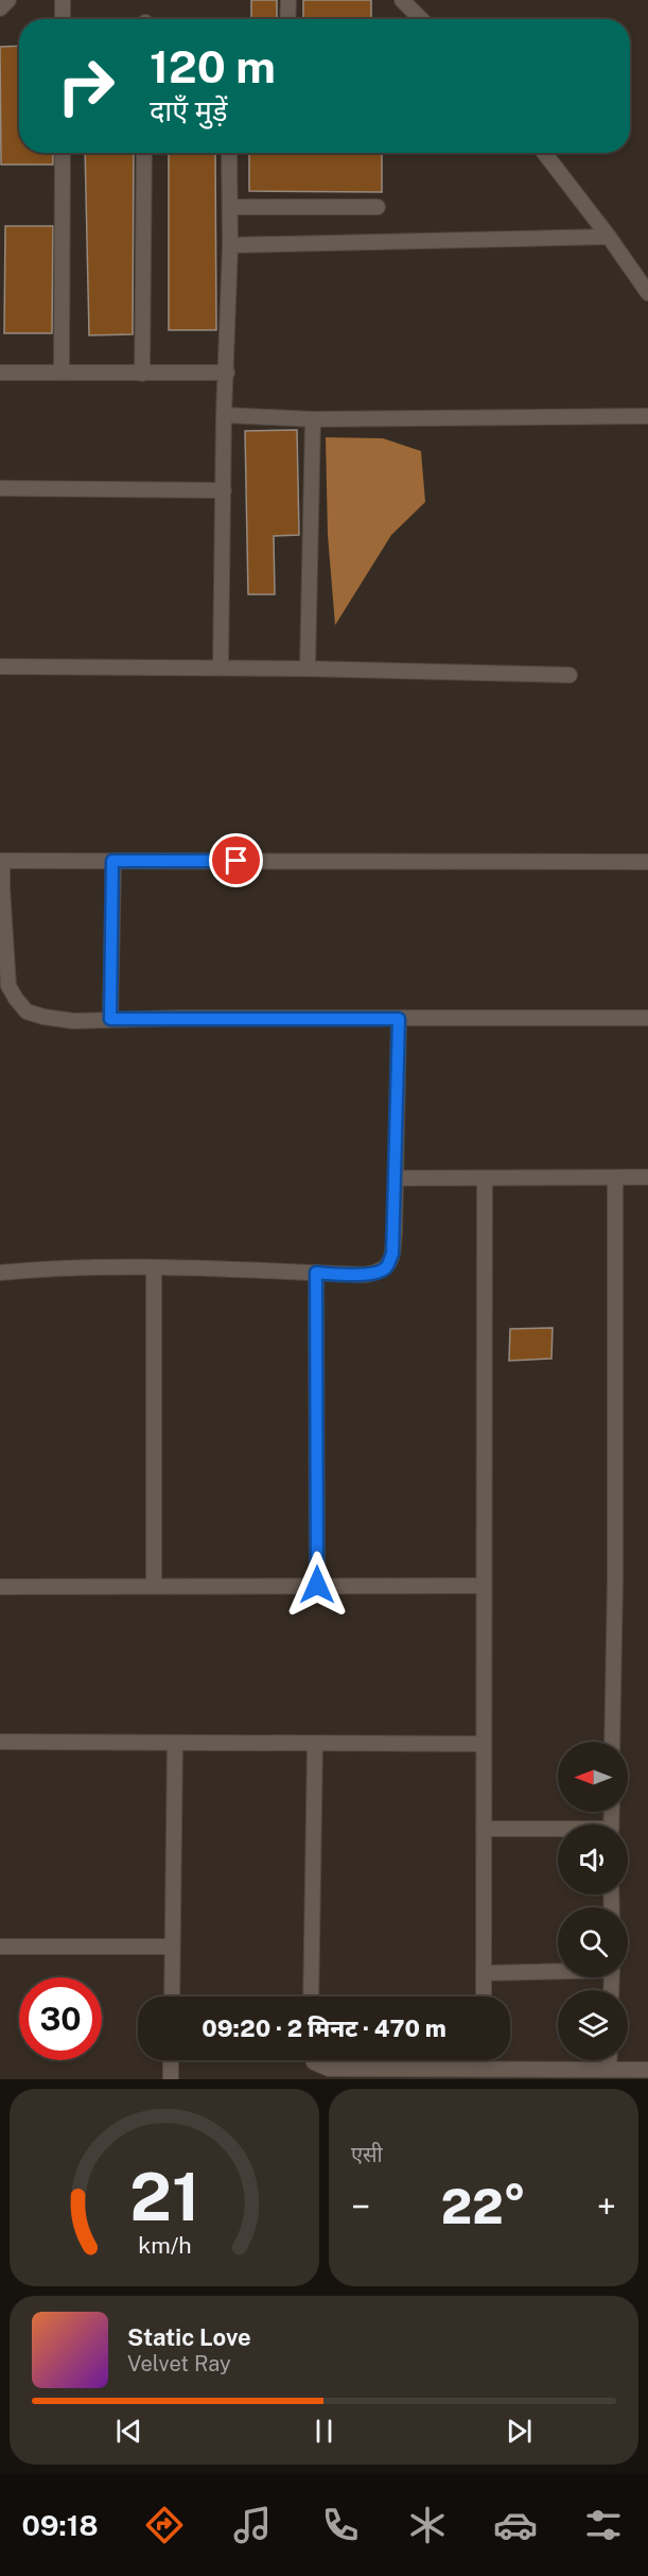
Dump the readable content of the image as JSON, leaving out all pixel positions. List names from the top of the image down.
{
  "north": "left",
  "page": {
    "turn": ["120 m", "दाएँ मुड़ें"],
    "limit": "30",
    "trip": "09:20 · 2 मिनट · 470 m",
    "tile": "एसी",
    "heat": ["−", "22°", "+"],
    "song": ["Static Love", "Velvet Ray"],
    "tabs": "09:18",
    "gauge": ["21", "km/h"]
  }
}
